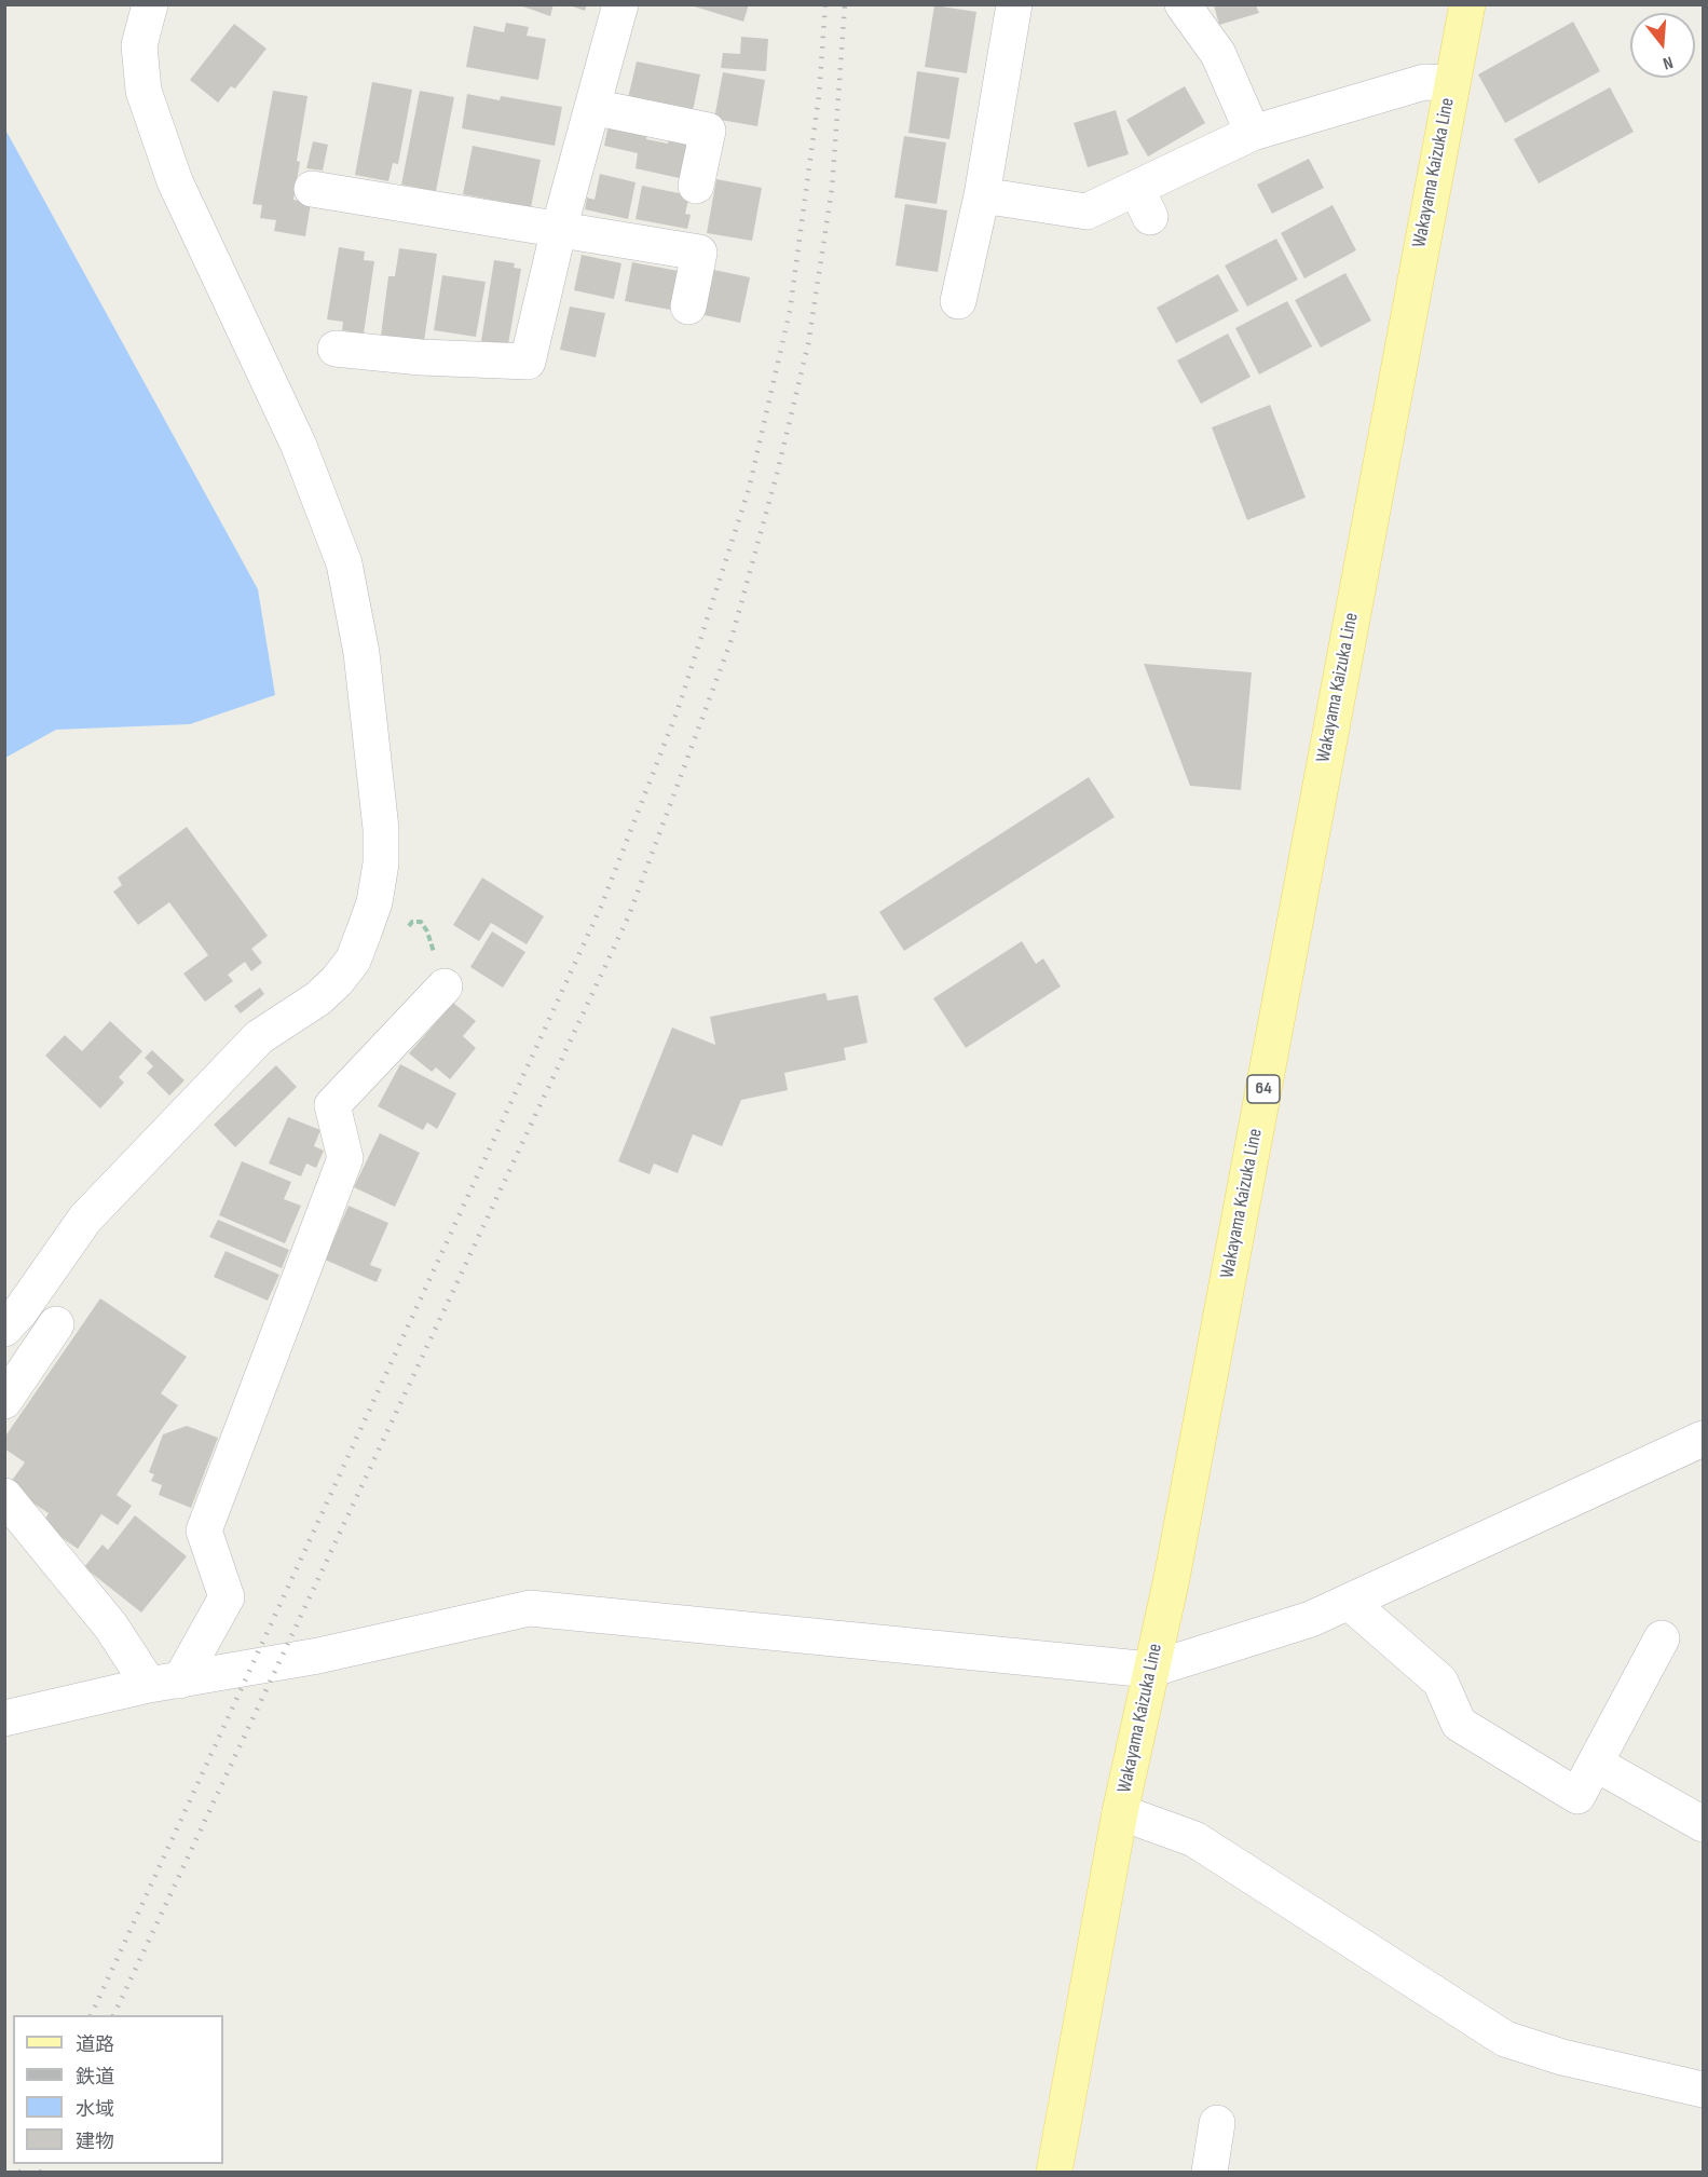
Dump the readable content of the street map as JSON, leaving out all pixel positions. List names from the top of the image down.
{
  "streets": {
    "main road": ["Wakayama Kaizuka Line", "64"]
  },
  "legend": [
    "道路",
    "鉄道",
    "水域",
    "建物"
  ],
  "north": "bottom"
}
